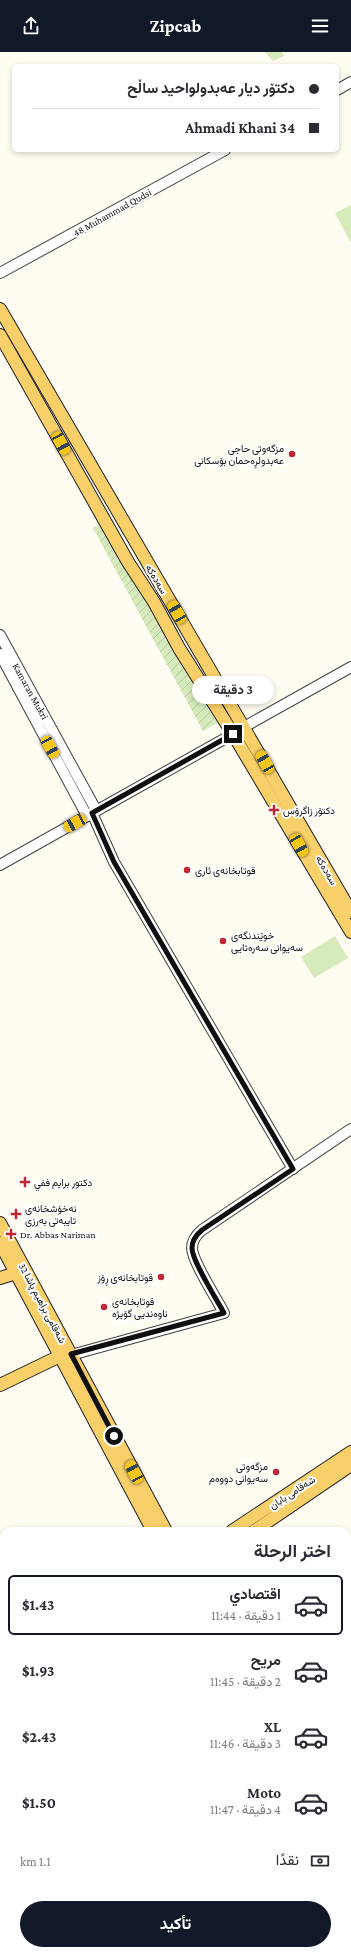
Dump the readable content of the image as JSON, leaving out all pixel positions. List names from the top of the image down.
{
  "streets": {
    "main road": ["سەدەکە", "شەقامی براهیم پاشا 32", "شەقامی بابان"],
    "street": ["48 Muhammad Qudsi", "Kamaran Mukri"]
  },
  "places": {
    "other": [
      "مزگەوتی حاجی عەبدولڕەحمان بۆسکانی",
      "قوتابخانەی ئاری",
      "خوێندنگەی سەیوانی سەرەتایی",
      "قوتابخانەی ڕۆز",
      "قوتابخانه‌ی ناوه‌ندیی گۆیژه",
      "مزگەوتی سەیوانی دووەم"
    ],
    "health": [
      "دکتۆر زاگرۆس",
      "دكتور برايم ففي",
      "نەخۆشخانەی تایبەتی بەرزی",
      "Dr. Abbas Nariman"
    ]
  },
  "page": {
    "header": "Zipcab",
    "banner": ["دکتۆر دیار عەبدولواحید ساڵح", "Ahmadi Khani 34"],
    "bubble": "3 دقيقة",
    "heading": "اختر الرحلة",
    "list": [
      {
        "name": "اقتصادي",
        "note": "1 دقيقة · 11:44",
        "value": "$1.43"
      },
      {
        "name": "مريح",
        "note": "2 دقيقة · 11:45",
        "value": "$1.93"
      },
      {
        "name": "XL",
        "note": "3 دقيقة · 11:46",
        "value": "$2.43"
      },
      {
        "name": "Moto",
        "note": "4 دقيقة · 11:47",
        "value": "$1.50"
      }
    ],
    "pay": ["نقدًا", "1.1 km"],
    "buttons": "تأكيد"
  }
}
